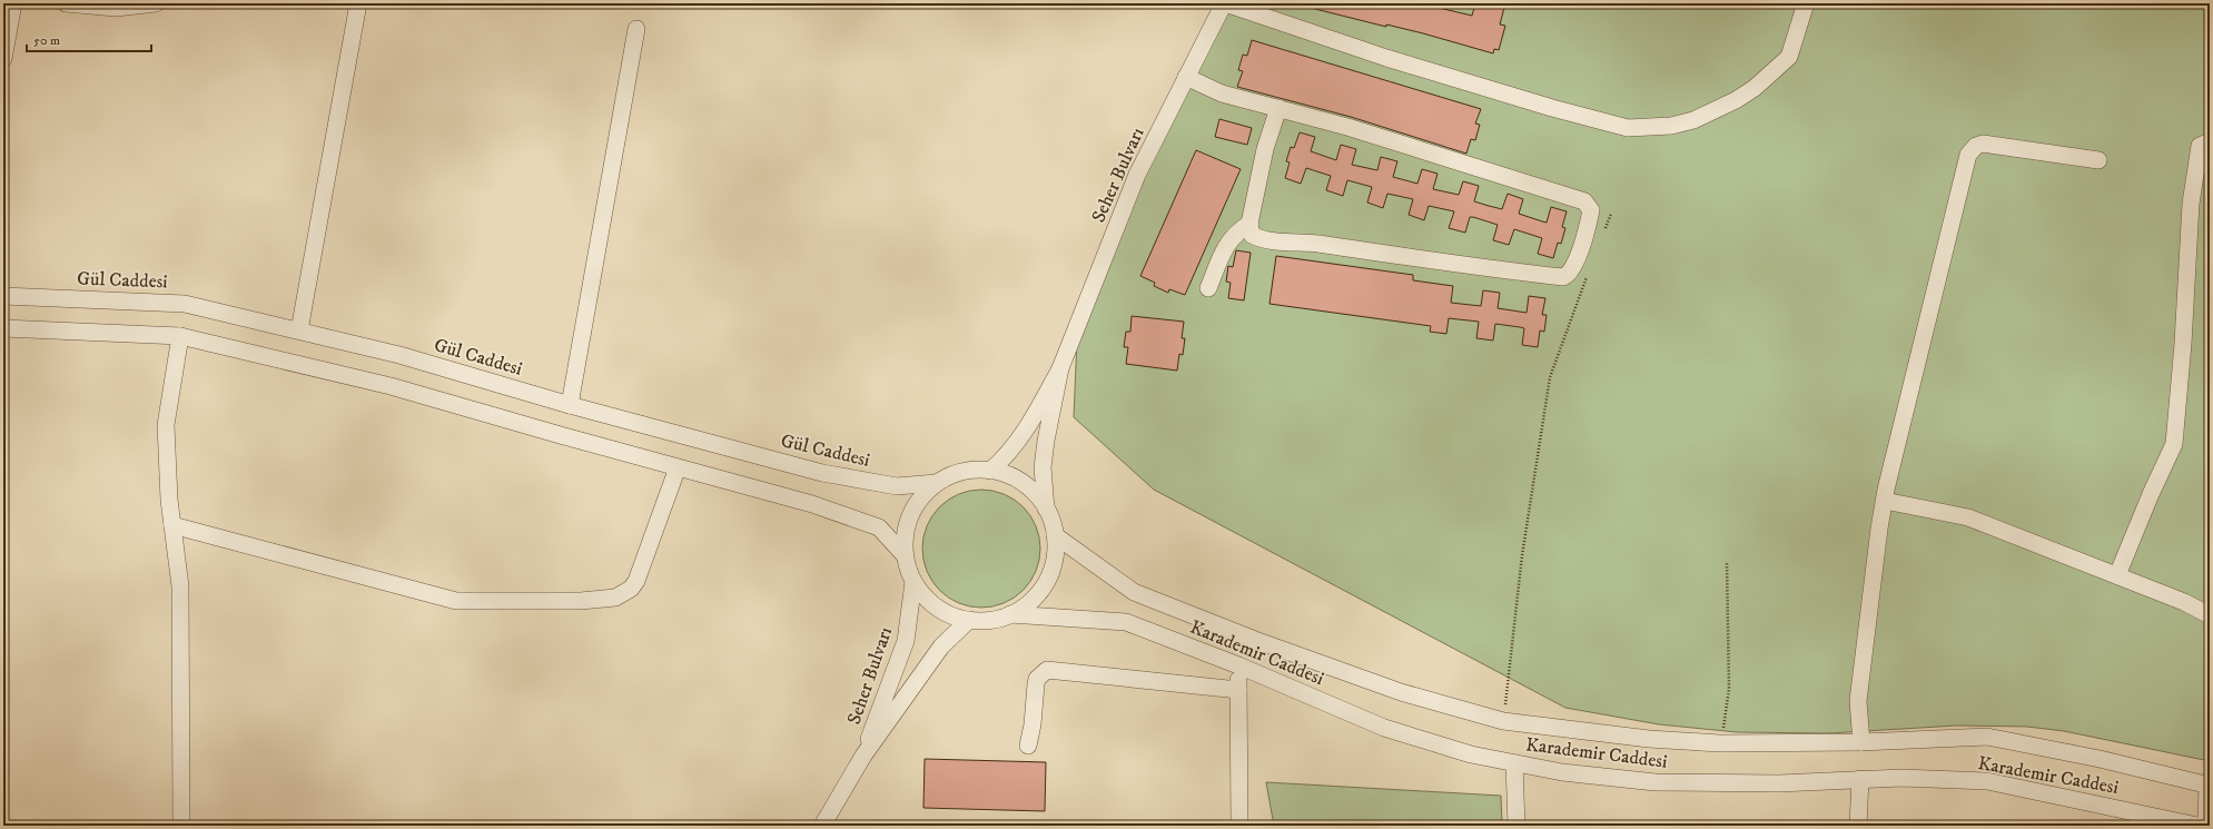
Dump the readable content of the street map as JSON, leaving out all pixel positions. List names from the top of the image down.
{
  "streets": {
    "street": ["Seher Bulvarı", "Gül Caddesi", "Karademir Caddesi"]
  },
  "crossings": [
    ["Seher Bulvarı", "Gül Caddesi"],
    ["Seher Bulvarı", "Karademir Caddesi"],
    ["Gül Caddesi", "Karademir Caddesi"]
  ],
  "scale_bar": "50 m"
}
